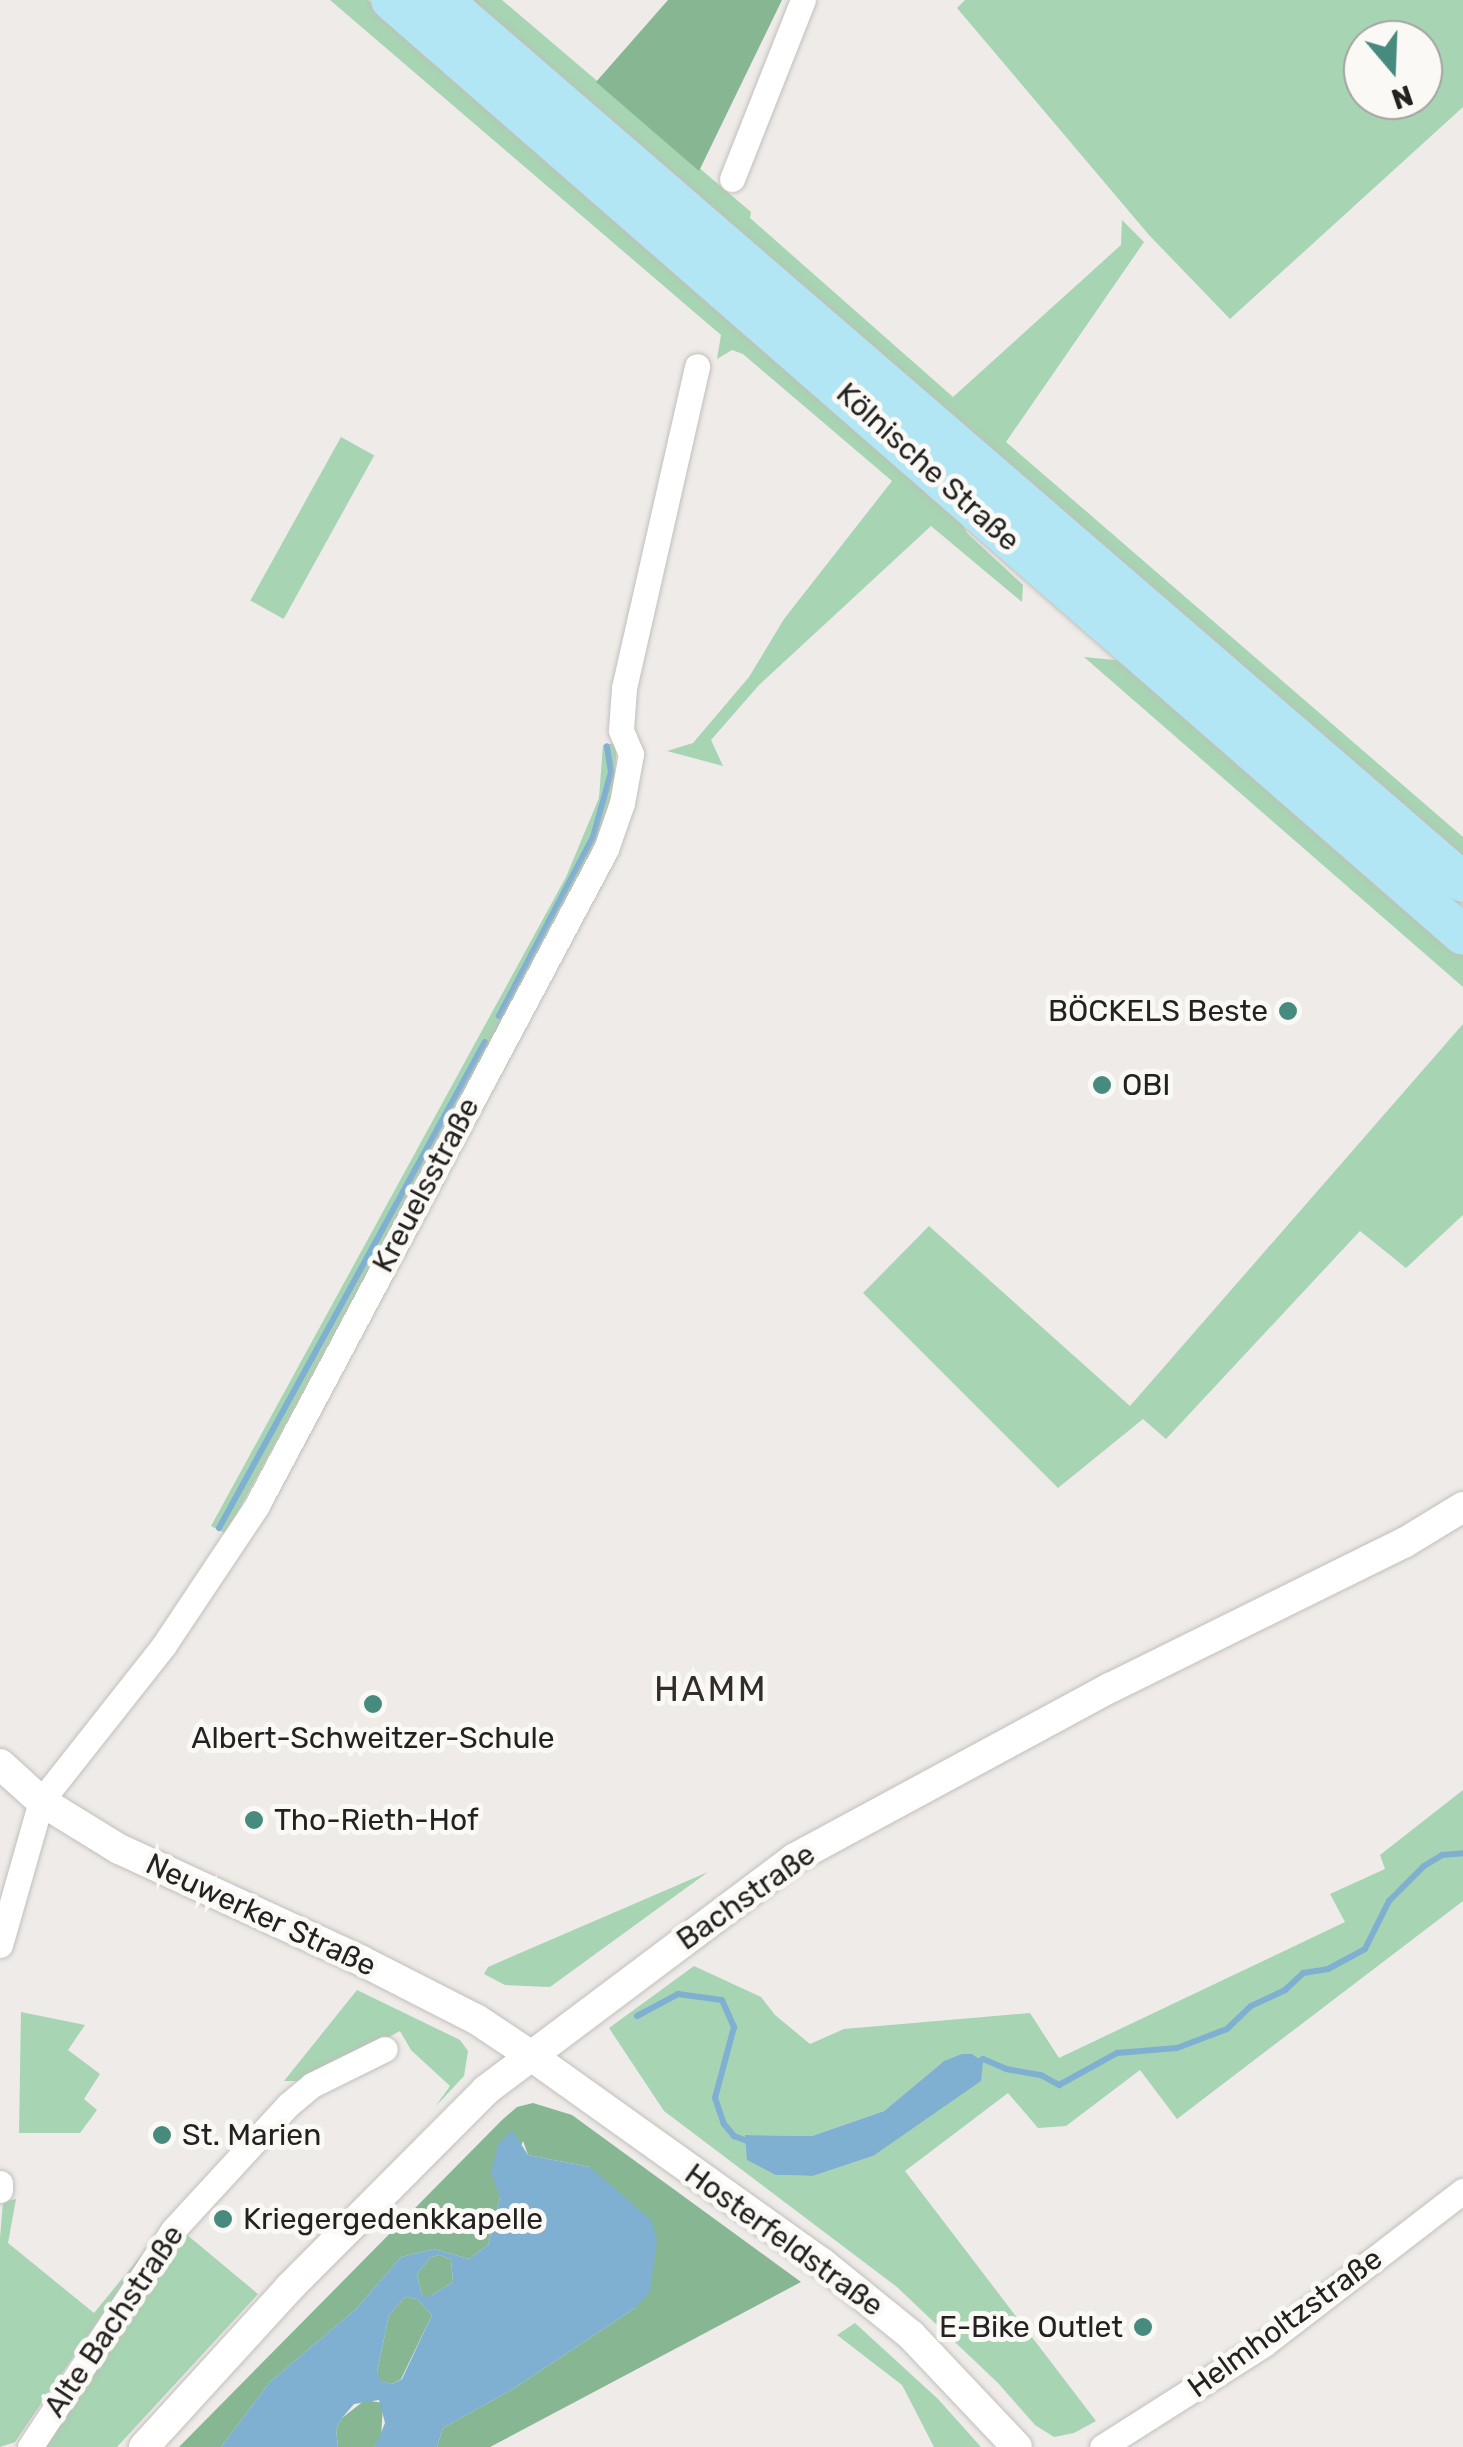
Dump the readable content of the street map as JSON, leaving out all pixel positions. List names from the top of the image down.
{
  "streets": {
    "main road": ["Kölnische Straße"],
    "street": [
      "Kreuelsstraße",
      "Bachstraße",
      "Neuwerker Straße",
      "Hosterfeldstraße",
      "Alte Bachstraße",
      "Helmholtzstraße"
    ]
  },
  "crossings": [
    ["Kreuelsstraße", "Neuwerker Straße"],
    ["Bachstraße", "Neuwerker Straße"],
    ["Bachstraße", "Hosterfeldstraße"],
    ["Neuwerker Straße", "Hosterfeldstraße"]
  ],
  "districts": ["HAMM"],
  "places": [
    "BÖCKELS Beste",
    "OBI",
    "Albert-Schweitzer-Schule",
    "Tho-Rieth-Hof",
    "St. Marien",
    "Kriegergedenkkapelle",
    "E-Bike Outlet"
  ],
  "north": "bottom"
}
